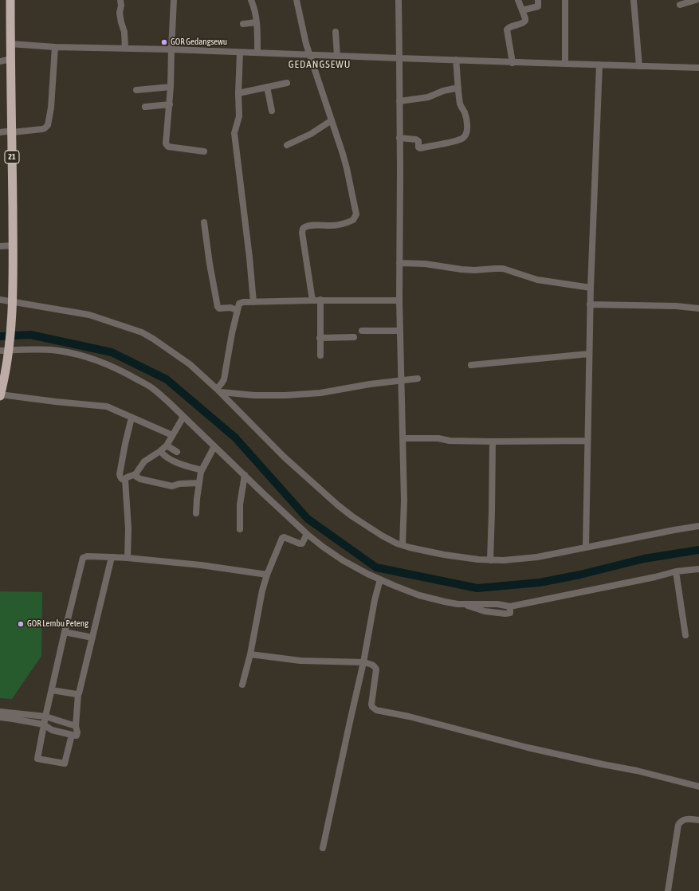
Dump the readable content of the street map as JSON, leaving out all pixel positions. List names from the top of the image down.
{
  "streets": {
    "highway": ["21"]
  },
  "districts": ["GEDANGSEWU"],
  "places": ["GOR Gedangsewu", "GOR Lembu Peteng"]
}
